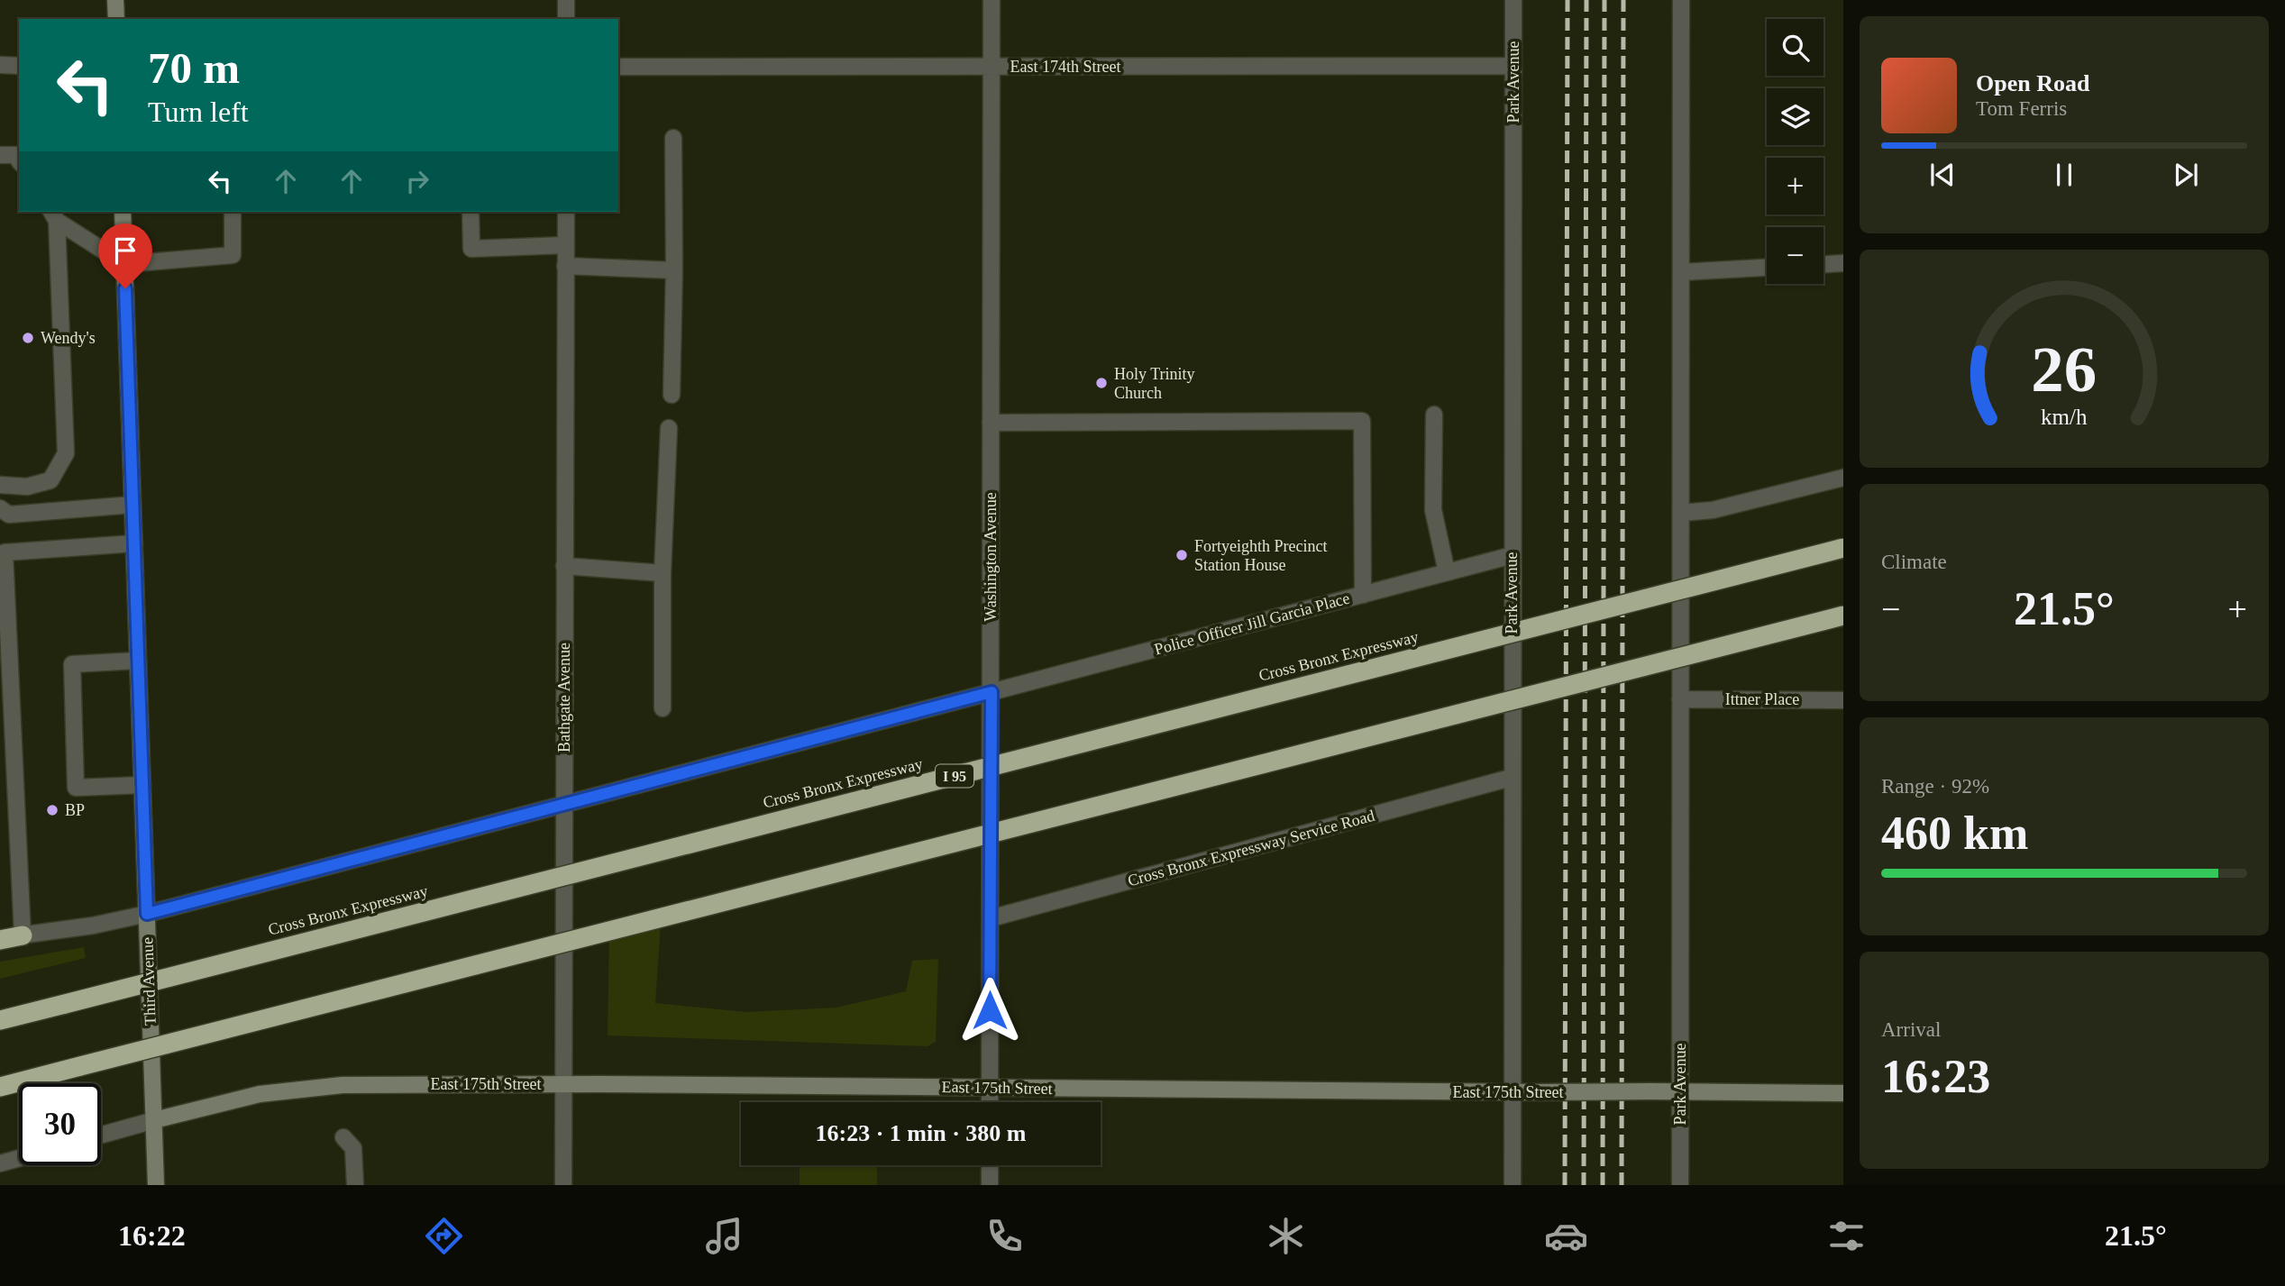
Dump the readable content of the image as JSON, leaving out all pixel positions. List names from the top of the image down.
{
  "streets": {
    "highway": ["Cross Bronx Expressway", "I 95"],
    "main road": ["Third Avenue", "East 175th Street"],
    "street": [
      "East 174th Street",
      "Park Avenue",
      "Washington Avenue",
      "Police Officer Jill Garcia Place",
      "Bathgate Avenue",
      "Ittner Place",
      "Cross Bronx Expressway Service Road"
    ]
  },
  "crossings": [
    ["East 174th Street", "Park Avenue"],
    ["East 174th Street", "Washington Avenue"],
    ["Park Avenue", "Police Officer Jill Garcia Place"],
    ["Park Avenue", "Ittner Place"],
    ["Park Avenue", "Cross Bronx Expressway Service Road"],
    ["Park Avenue", "East 175th Street"],
    ["Washington Avenue", "Police Officer Jill Garcia Place"],
    ["Washington Avenue", "Cross Bronx Expressway Service Road"],
    ["Washington Avenue", "East 175th Street"],
    ["Bathgate Avenue", "East 175th Street"],
    ["Third Avenue", "East 175th Street"]
  ],
  "places": [
    "Wendy's",
    "Holy Trinity Church",
    "Fortyeighth Precinct Station House",
    "BP"
  ],
  "page": {
    "map_buttons": ["+", "−"],
    "turn": ["70 m", "Turn left"],
    "song": ["Open Road", "Tom Ferris"],
    "tile": [
      "Climate",
      ["Range · 92%", "460 km"],
      ["Arrival", "16:23"]
    ],
    "heat": ["−", "21.5°", "+"],
    "limit": "30",
    "trip": "16:23 · 1 min · 380 m",
    "tabs": ["16:22", "21.5°"],
    "gauge": ["26", "km/h"]
  }
}
